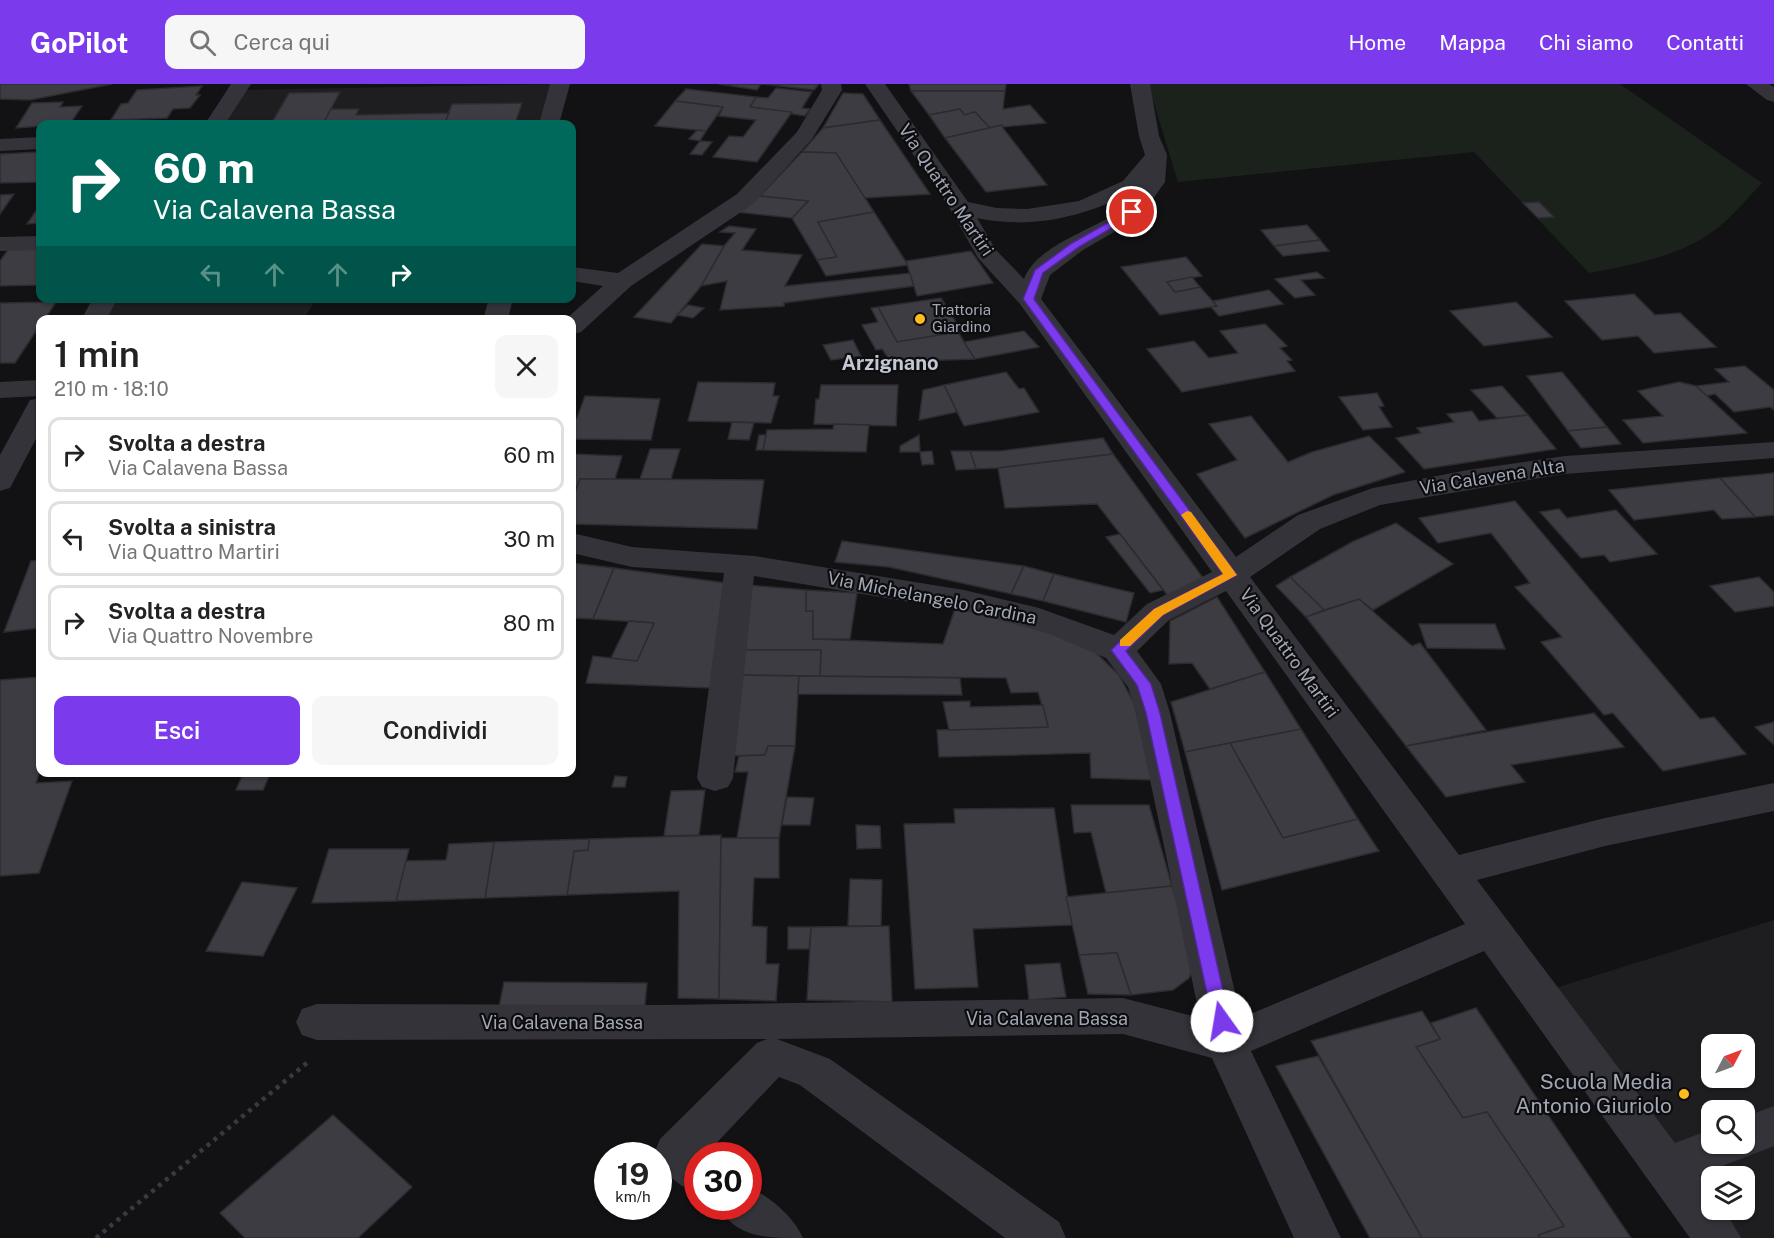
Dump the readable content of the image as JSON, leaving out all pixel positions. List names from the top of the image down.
{
  "streets": {
    "street": [
      "Via Quattro Martiri",
      "Via Calavena Alta",
      "Via Michelangelo Cardina",
      "Via Calavena Bassa"
    ]
  },
  "crossings": [
    ["Via Quattro Martiri", "Via Calavena Alta"]
  ],
  "districts": ["Arzignano"],
  "places": ["Trattoria Giardino", "Scuola Media Antonio Giuriolo"],
  "north": "top right",
  "page": {
    "header": "GoPilot",
    "search": "Cerca qui",
    "nav": [
      "Home",
      "Mappa",
      "Chi siamo",
      "Contatti"
    ],
    "turn": ["60 m", "Via Calavena Bassa"],
    "heading": ["1 min", "210 m · 18:10"],
    "list": [
      {
        "name": "Svolta a destra",
        "note": "Via Calavena Bassa",
        "value": "60 m"
      },
      {
        "name": "Svolta a sinistra",
        "note": "Via Quattro Martiri",
        "value": "30 m"
      },
      {
        "name": "Svolta a destra",
        "note": "Via Quattro Novembre",
        "value": "80 m"
      }
    ],
    "buttons": ["Esci", "Condividi"],
    "speed": "19 km/h",
    "limit": "30"
  }
}
